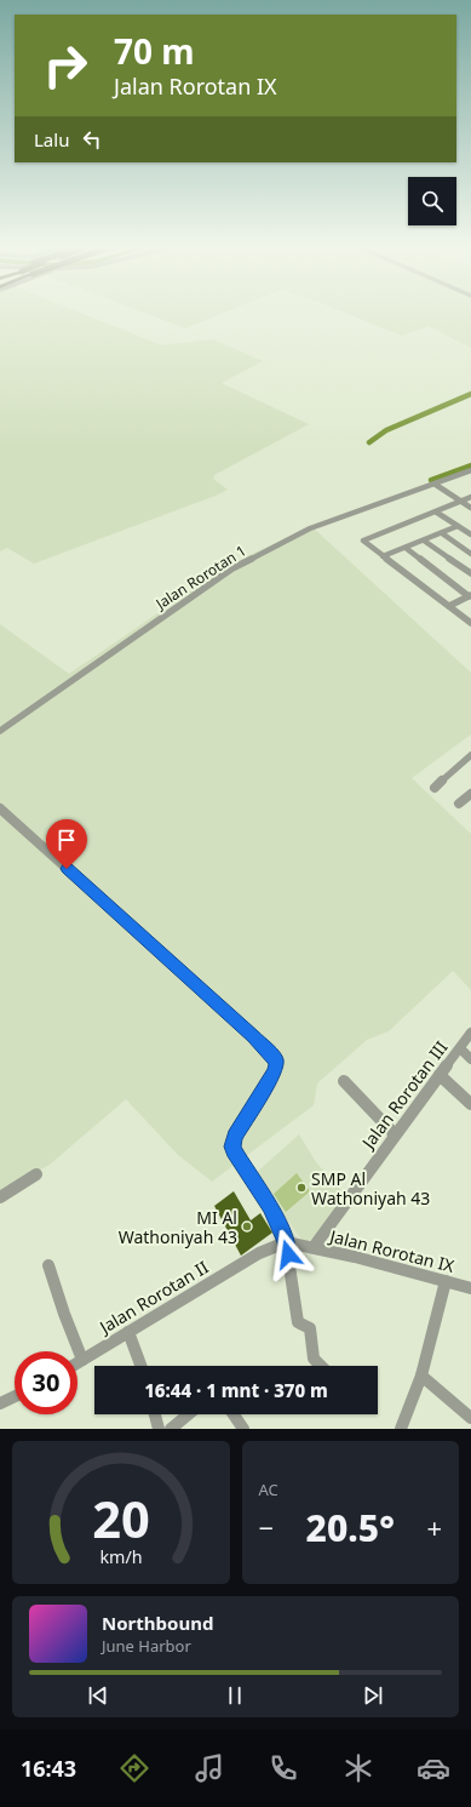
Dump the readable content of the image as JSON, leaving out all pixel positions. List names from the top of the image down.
{
  "streets": {
    "street": [
      "Jalan Rorotan 1",
      "Jalan Rorotan III",
      "Jalan Rorotan IX",
      "Jalan Rorotan II"
    ]
  },
  "crossings": [
    ["Jalan Rorotan III", "Jalan Rorotan IX"],
    ["Jalan Rorotan IX", "Jalan Rorotan II"]
  ],
  "places": ["SMP Al Wathoniyah 43", "MI Al Wathoniyah 43"],
  "page": {
    "turn": ["70 m", "Jalan Rorotan IX"],
    "then": "Lalu",
    "limit": "30",
    "trip": "16:44 · 1 mnt · 370 m",
    "tile": "AC",
    "heat": ["−", "20.5°", "+"],
    "song": ["Northbound", "June Harbor"],
    "tabs": "16:43",
    "gauge": ["20", "km/h"]
  }
}
